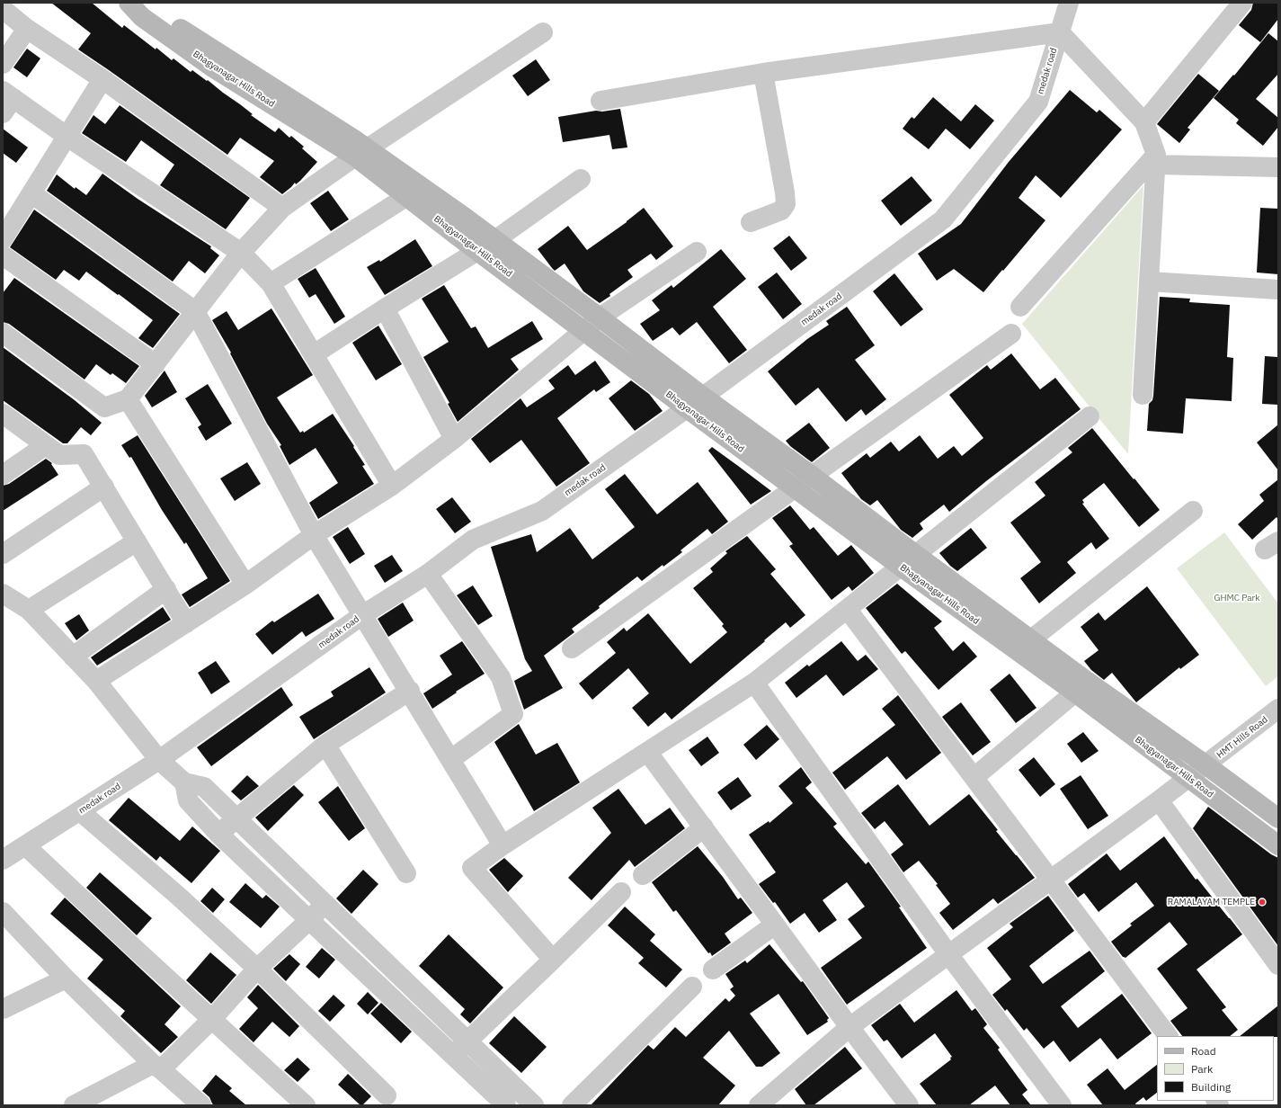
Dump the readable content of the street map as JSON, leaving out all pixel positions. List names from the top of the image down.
{
  "streets": {
    "main road": ["Bhagyanagar Hills Road"],
    "street": ["medak road", "HMT Hills Road"]
  },
  "crossings": [
    ["medak road", "Bhagyanagar Hills Road"],
    ["Bhagyanagar Hills Road", "HMT Hills Road"]
  ],
  "parks": ["GHMC Park"],
  "places": ["RAMALAYAM TEMPLE"],
  "legend": ["Road", "Park", "Building"]
}
